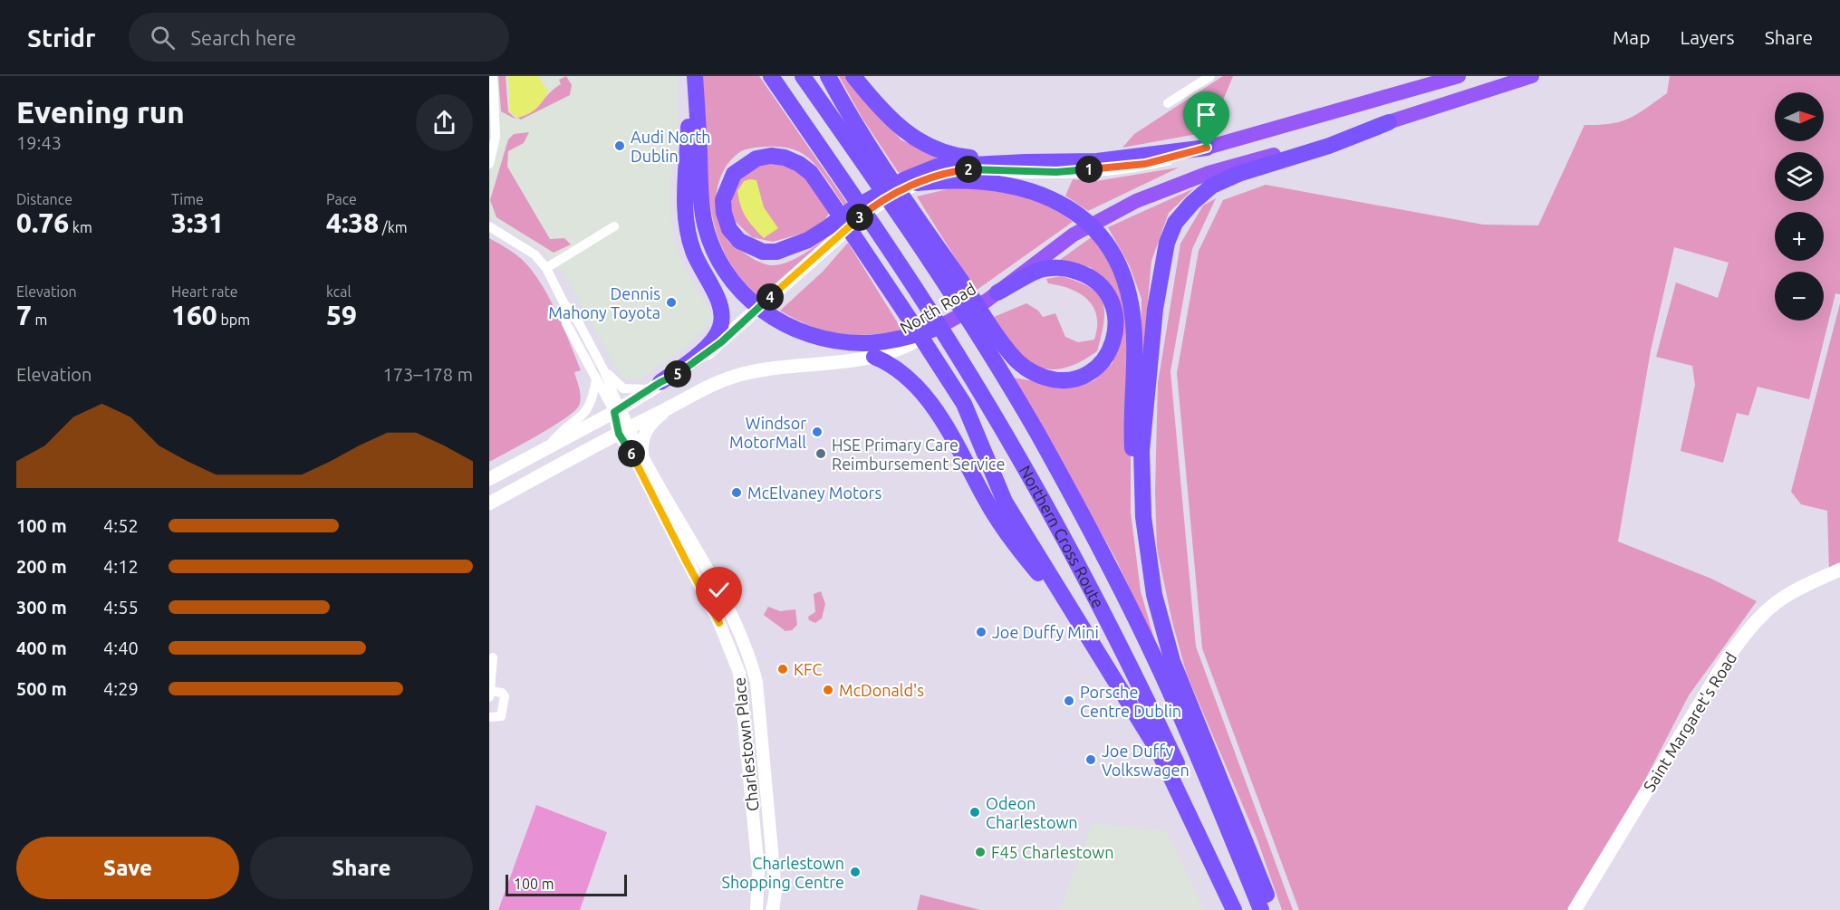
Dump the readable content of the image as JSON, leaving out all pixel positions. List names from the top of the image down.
{
  "streets": {
    "highway": ["North Road", "Northern Cross Route"],
    "main road": ["Saint Margaret's Road"],
    "street": ["Charlestown Place"]
  },
  "crossings": [
    ["North Road", "Charlestown Place"]
  ],
  "places": [
    "Audi North Dublin",
    "Dennis Mahony Toyota",
    "Windsor MotorMall",
    "HSE Primary Care Reimbursement Service",
    "McElvaney Motors",
    "Joe Duffy Mini",
    "KFC",
    "McDonald's",
    "Porsche Centre Dublin",
    "Joe Duffy Volkswagen",
    "Odeon Charlestown",
    "F45 Charlestown",
    "Charlestown Shopping Centre"
  ],
  "scale_bar": "100 m",
  "north": "right",
  "page": {
    "header": "Stridr",
    "search": "Search here",
    "nav": ["Map", "Layers", "Share"],
    "heading": ["Evening run", "19:43"],
    "map_buttons": ["+", "−"],
    "pins": [
      "1",
      "2",
      "3",
      "4",
      "5",
      "6"
    ],
    "stats": [
      ["Distance", "0.76 km"],
      ["Time", "3:31"],
      ["Pace", "4:38 /km"],
      ["Elevation", "7 m"],
      ["Heart rate", "160 bpm"],
      ["kcal", "59"]
    ],
    "chart": ["Elevation", "173–178 m"],
    "list": [
      {
        "name": "100 m",
        "note": "4:52"
      },
      {
        "name": "200 m",
        "note": "4:12"
      },
      {
        "name": "300 m",
        "note": "4:55"
      },
      {
        "name": "400 m",
        "note": "4:40"
      },
      {
        "name": "500 m",
        "note": "4:29"
      }
    ],
    "buttons": ["Save", "Share"],
    "scale": "100 m"
  }
}
